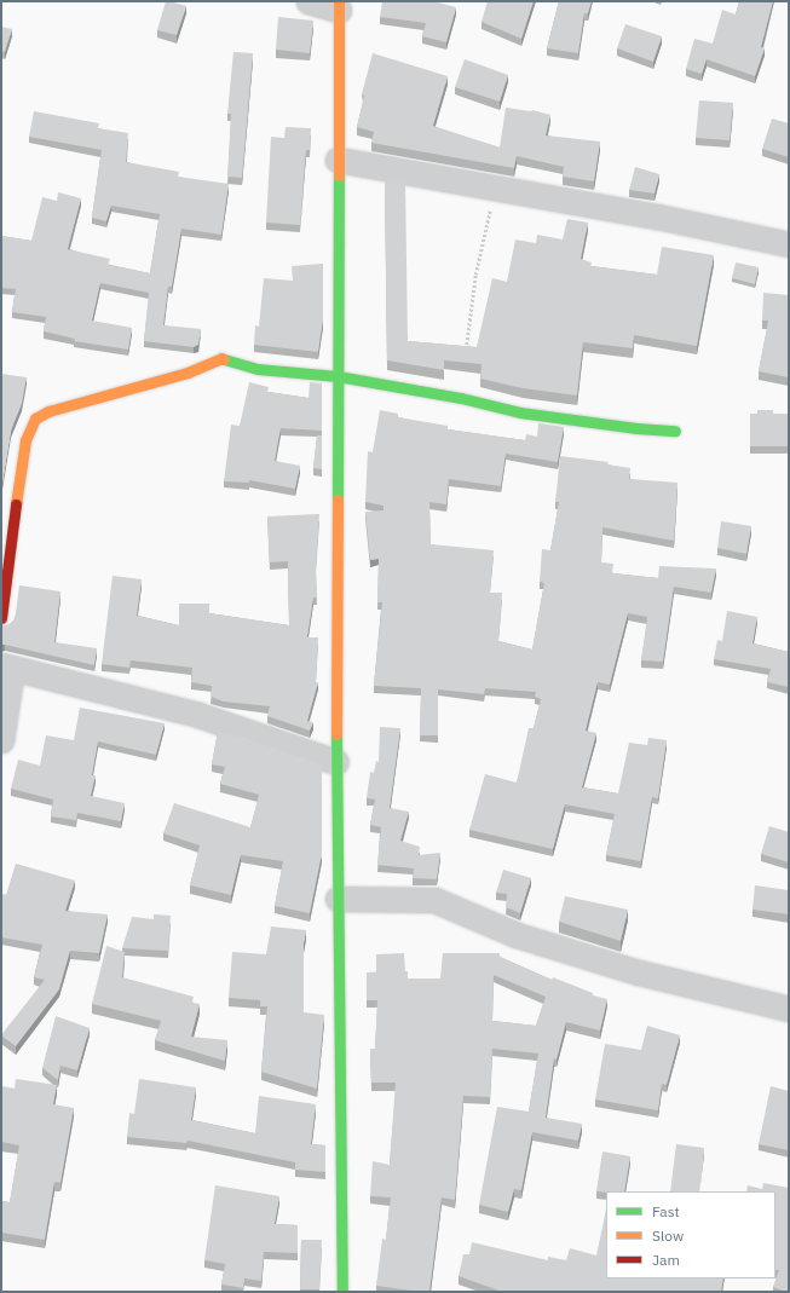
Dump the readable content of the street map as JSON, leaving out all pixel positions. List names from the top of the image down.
{
  "legend": ["Fast", "Slow", "Jam"]
}
